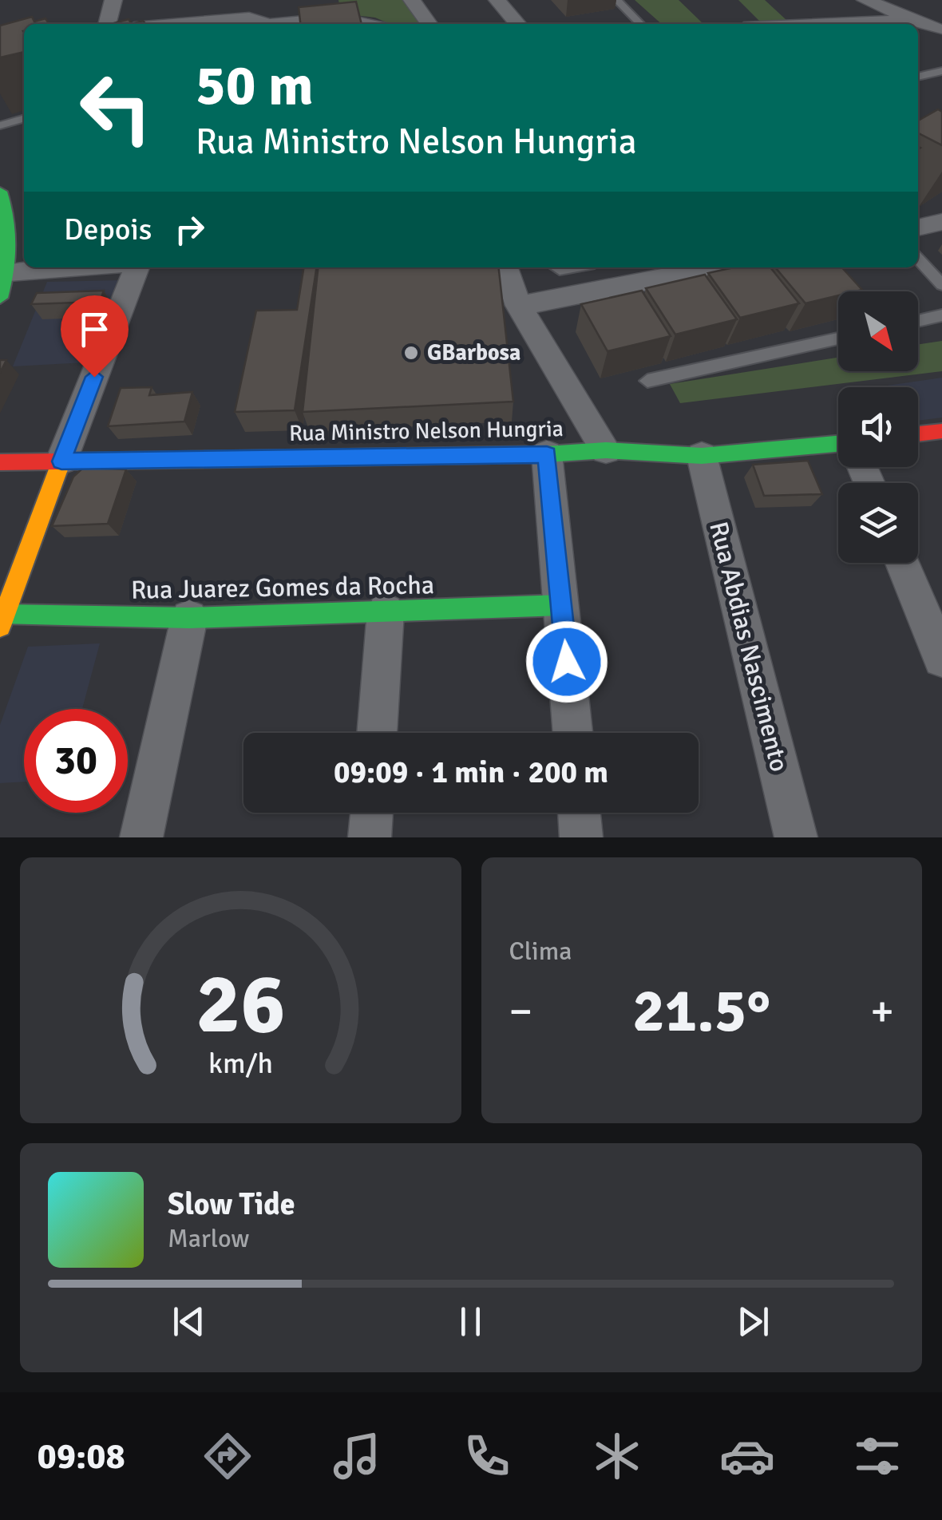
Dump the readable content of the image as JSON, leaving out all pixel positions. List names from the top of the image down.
{
  "streets": {
    "street": ["Rua Ministro Nelson Hungria", "Rua Juarez Gomes da Rocha", "Rua Abdias Nascimento"]
  },
  "crossings": [
    ["Rua Ministro Nelson Hungria", "Rua Abdias Nascimento"]
  ],
  "places": ["GBarbosa"],
  "north": "bottom right",
  "page": {
    "turn": ["50 m", "Rua Ministro Nelson Hungria"],
    "then": "Depois",
    "limit": "30",
    "trip": "09:09 · 1 min · 200 m",
    "tile": "Clima",
    "heat": ["−", "21.5°", "+"],
    "song": ["Slow Tide", "Marlow"],
    "tabs": "09:08",
    "gauge": ["26", "km/h"]
  }
}
